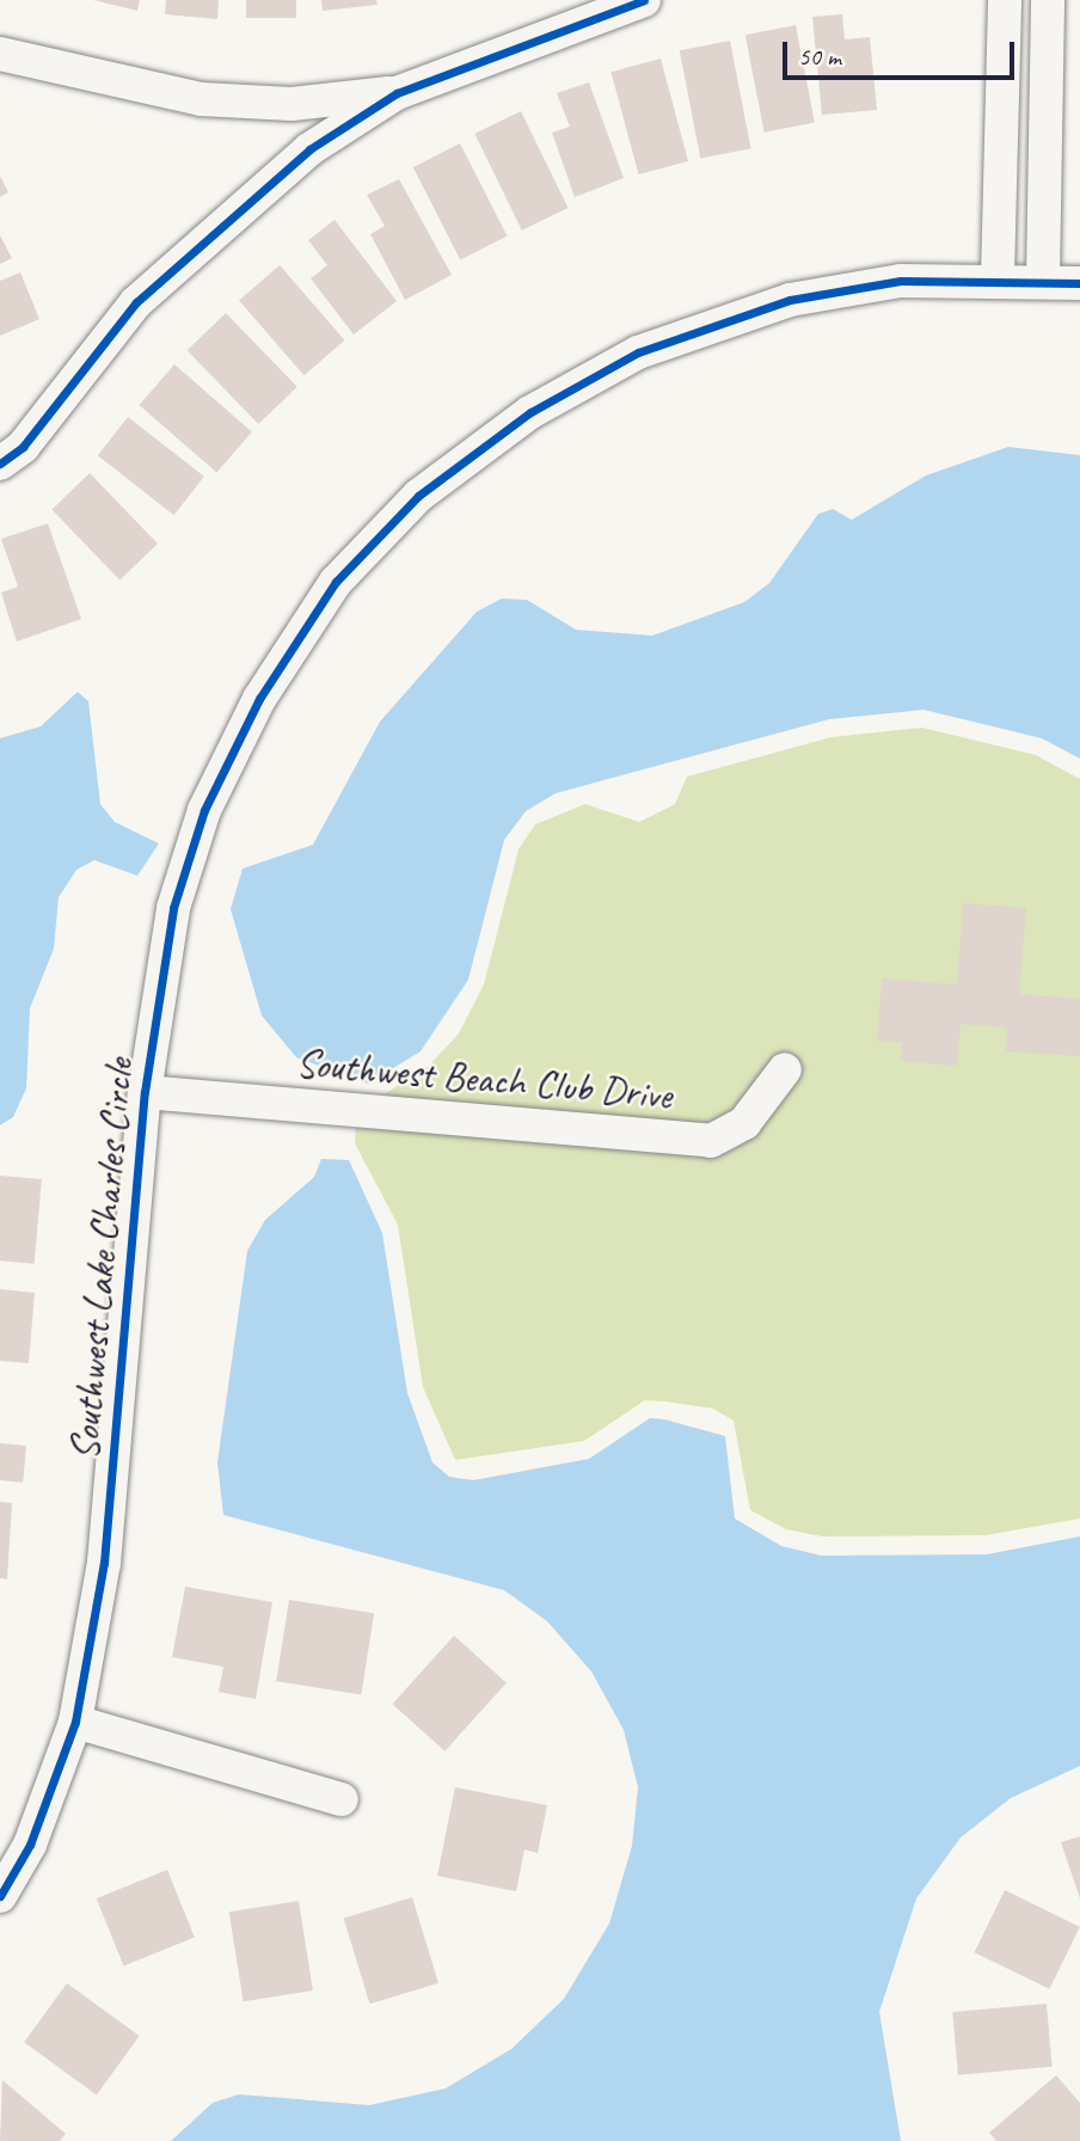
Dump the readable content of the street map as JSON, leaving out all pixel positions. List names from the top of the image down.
{
  "streets": {
    "street": ["Southwest Beach Club Drive", "Southwest Lake Charles Circle"]
  },
  "crossings": [
    ["Southwest Beach Club Drive", "Southwest Lake Charles Circle"]
  ],
  "scale_bar": "50 m"
}
